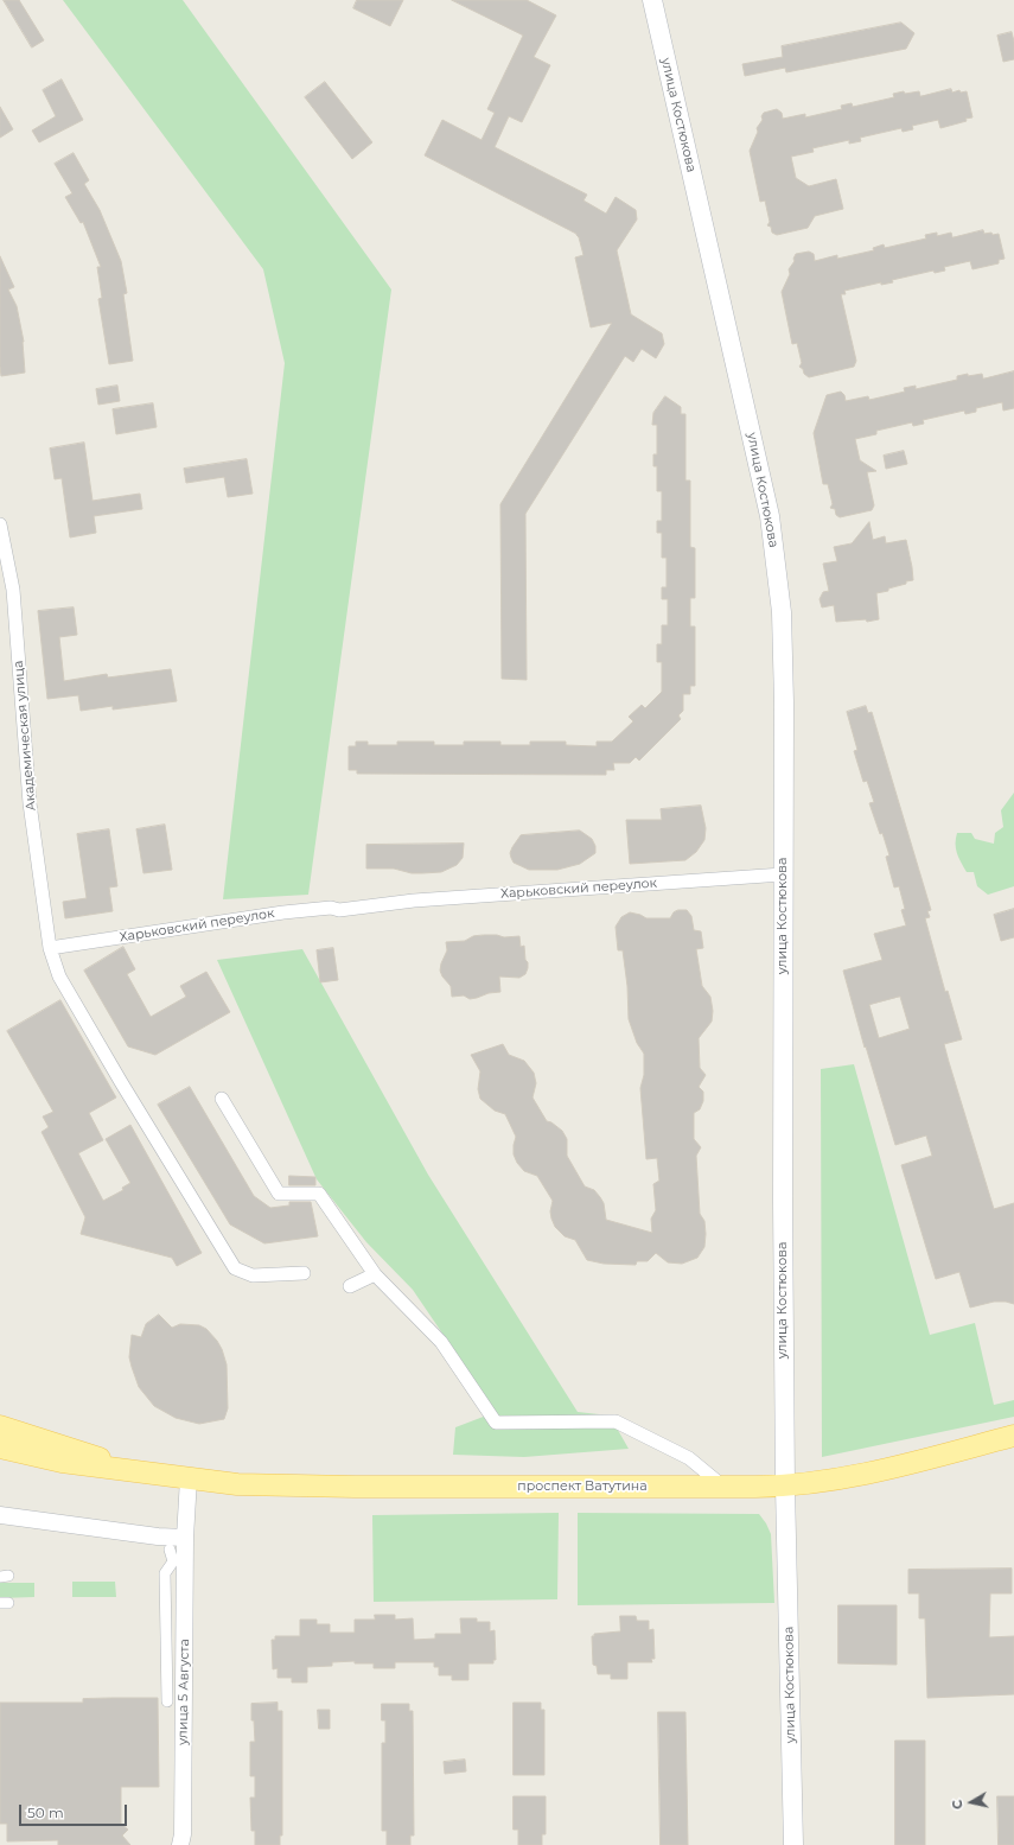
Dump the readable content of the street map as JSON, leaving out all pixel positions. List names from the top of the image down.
{
  "streets": {
    "main road": ["улица Костюкова", "проспект Ватутина"],
    "street": ["Академическая улица", "Харьковский переулок", "улица 5 Августа"]
  },
  "crossings": [
    ["улица Костюкова", "Харьковский переулок"],
    ["улица Костюкова", "проспект Ватутина"],
    ["Академическая улица", "Харьковский переулок"],
    ["проспект Ватутина", "улица 5 Августа"]
  ],
  "scale_bar": "50 m",
  "north": "left"
}
